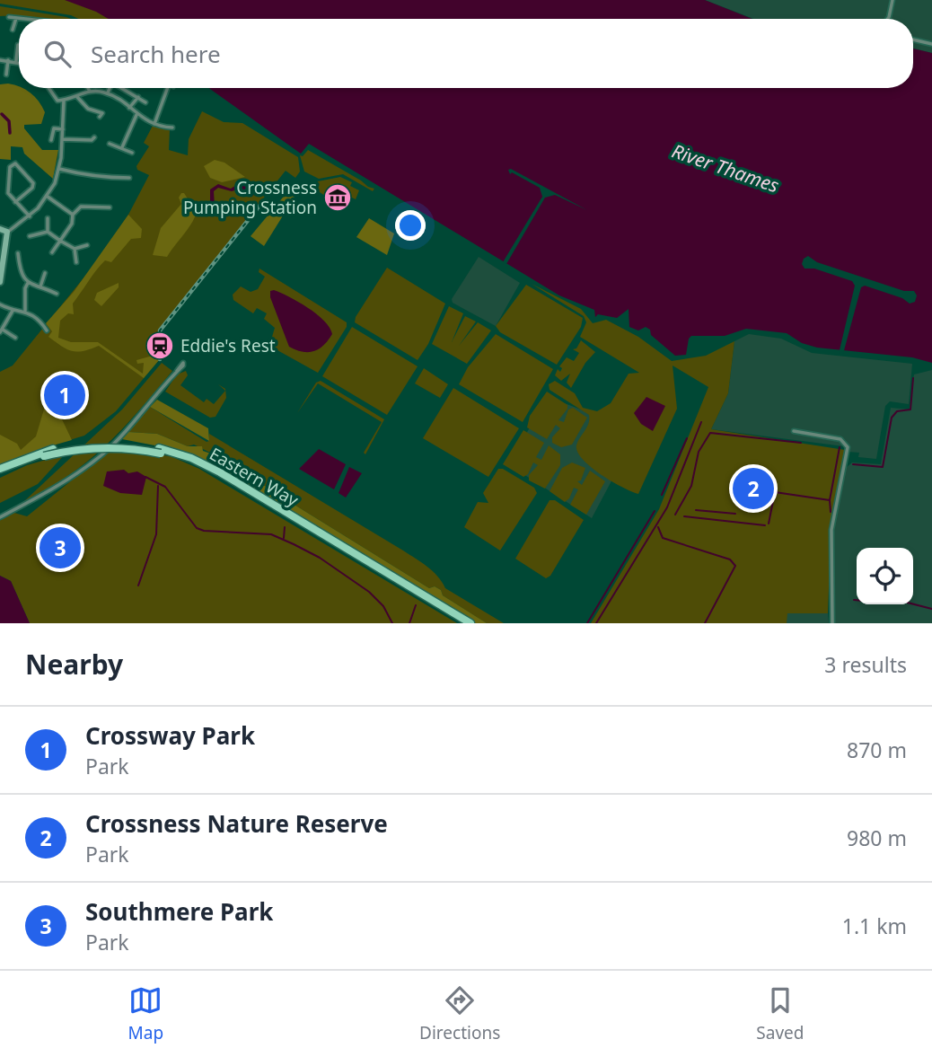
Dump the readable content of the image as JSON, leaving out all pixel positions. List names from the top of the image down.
{
  "streets": {
    "main road": ["Eastern Way"]
  },
  "water": ["River Thames"],
  "places": {
    "museum": ["Crossness Pumping Station"],
    "station": ["Eddie's Rest"]
  },
  "page": {
    "search": "Search here",
    "pins": ["1", "2", "3"],
    "heading": ["Nearby", "3 results"],
    "list": [
      {
        "mark": "1",
        "name": "Crossway Park",
        "note": "Park",
        "value": "870 m"
      },
      {
        "mark": "2",
        "name": "Crossness Nature Reserve",
        "note": "Park",
        "value": "980 m"
      },
      {
        "mark": "3",
        "name": "Southmere Park",
        "note": "Park",
        "value": "1.1 km"
      }
    ],
    "nav": ["Map", "Directions", "Saved"]
  }
}
